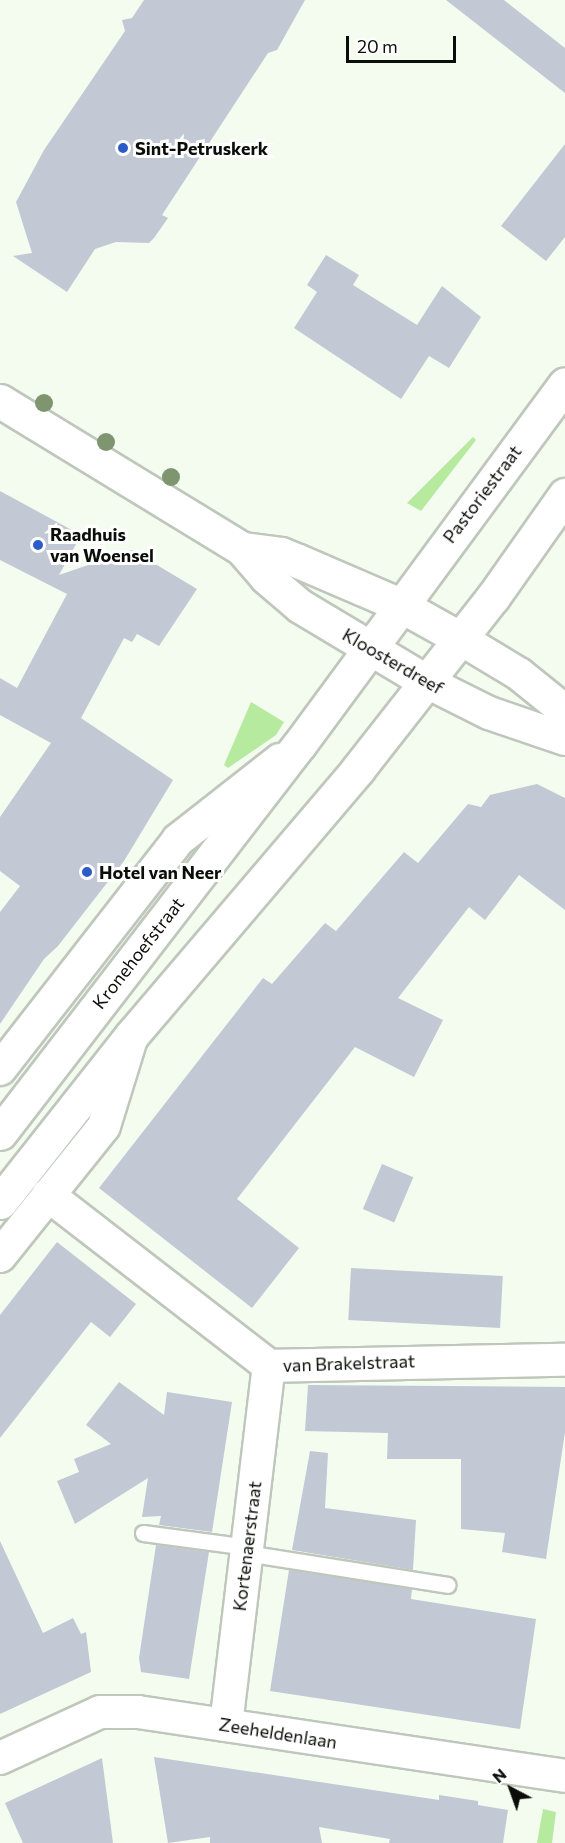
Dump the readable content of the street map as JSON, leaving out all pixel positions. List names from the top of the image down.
{
  "streets": {
    "main road": ["Pastoriestraat", "Kloosterdreef", "Kronehoefstraat"],
    "street": ["van Brakelstraat", "Kortenaerstraat", "Zeeheldenlaan"]
  },
  "crossings": [
    ["Pastoriestraat", "Kloosterdreef"],
    ["Pastoriestraat", "Kronehoefstraat"],
    ["Kloosterdreef", "Kronehoefstraat"],
    ["van Brakelstraat", "Kortenaerstraat"],
    ["Kortenaerstraat", "Zeeheldenlaan"]
  ],
  "places": ["Sint-Petruskerk", "Raadhuis van Woensel", "Hotel van Neer"],
  "scale_bar": "20 m",
  "north": "top left"
}
